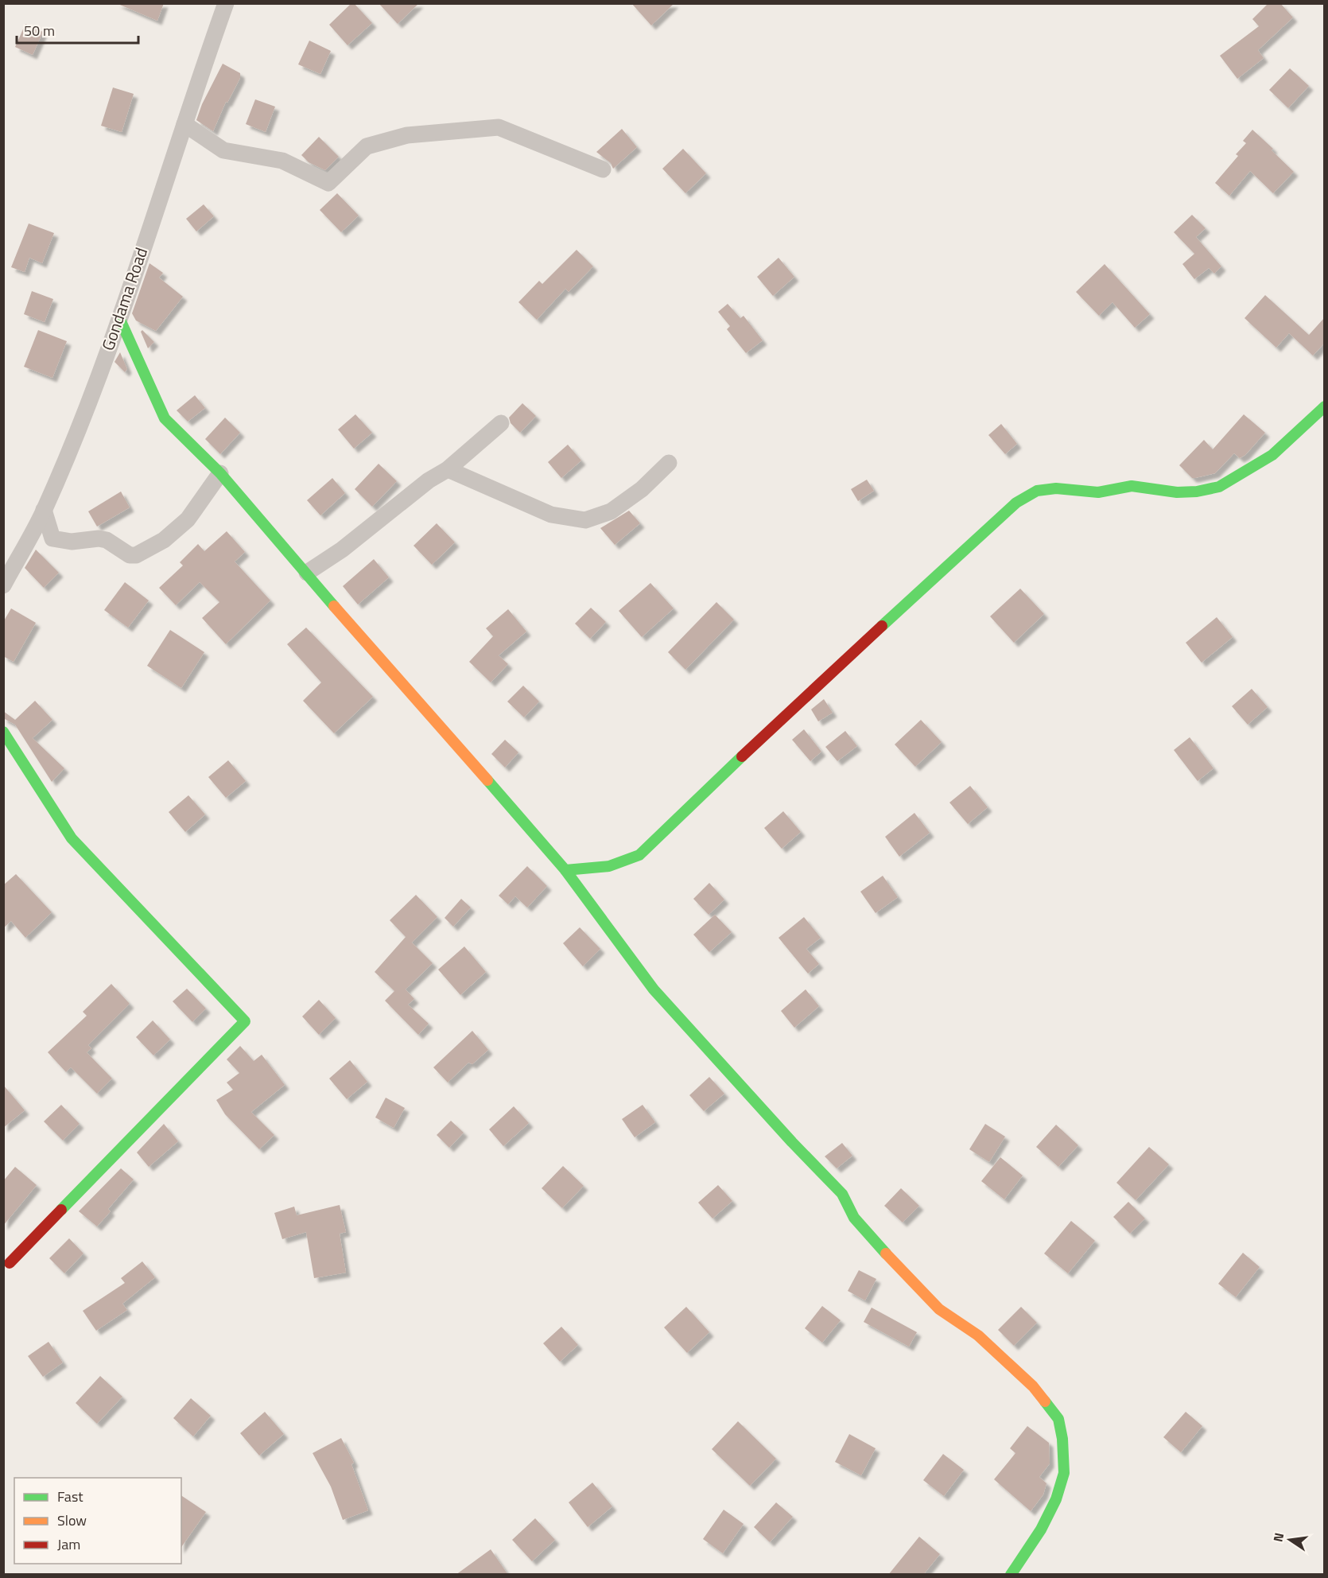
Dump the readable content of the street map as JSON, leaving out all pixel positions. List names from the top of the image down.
{
  "streets": {
    "street": ["Gondama Road"]
  },
  "legend": ["Fast", "Slow", "Jam"],
  "scale_bar": "50 m",
  "north": "left"
}
